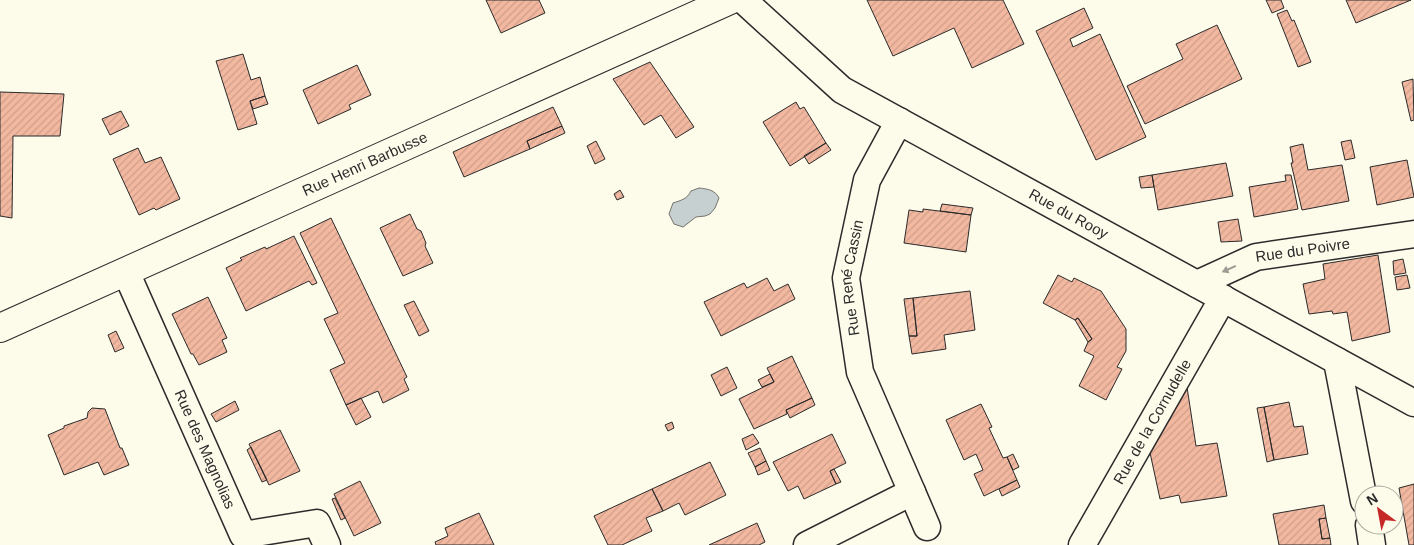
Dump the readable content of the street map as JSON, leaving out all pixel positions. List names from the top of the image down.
{
  "streets": {
    "main road": ["Rue Henri Barbusse"],
    "street": [
      "Rue du Rooy",
      "Rue du Poivre",
      "Rue René Cassin",
      "Rue de la Cornudelle",
      "Rue des Magnolias"
    ]
  },
  "crossings": [
    ["Rue Henri Barbusse", "Rue des Magnolias"],
    ["Rue du Rooy", "Rue du Poivre"],
    ["Rue du Rooy", "Rue René Cassin"],
    ["Rue du Rooy", "Rue de la Cornudelle"]
  ],
  "one_way": ["Rue du Poivre"],
  "north": "top left"
}
